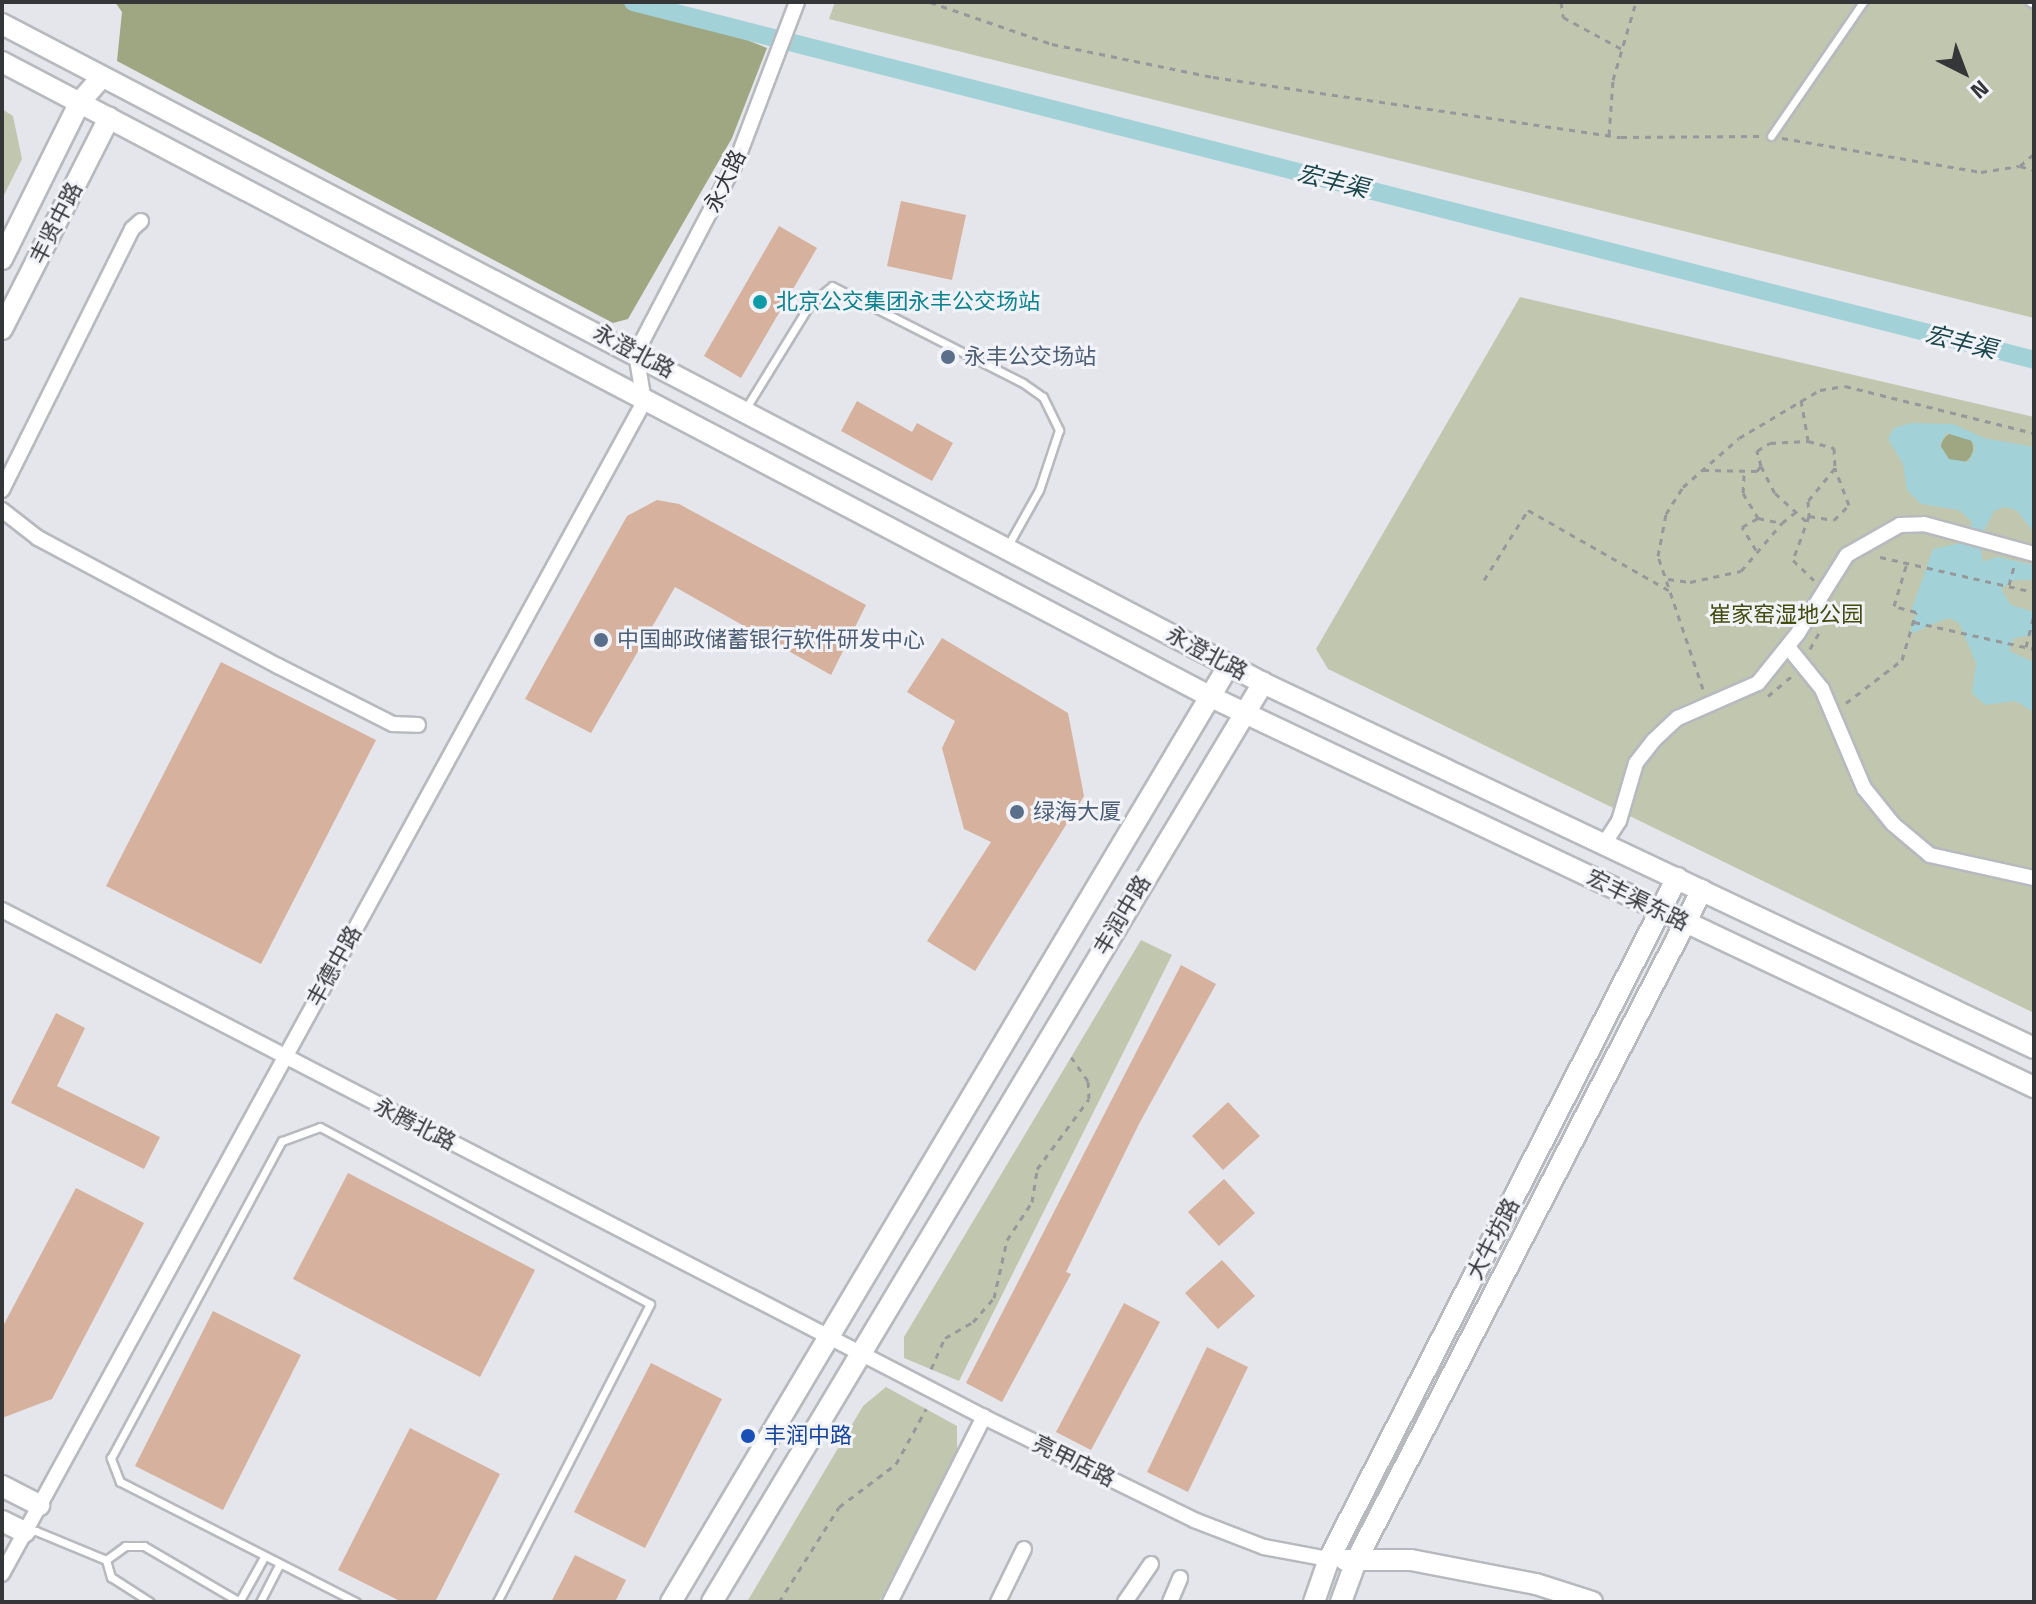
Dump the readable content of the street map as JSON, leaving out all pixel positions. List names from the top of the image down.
{
  "streets": {
    "street": [
      "永大路",
      "丰贤中路",
      "永澄北路",
      "宏丰渠东路",
      "丰润中路",
      "丰德中路",
      "永腾北路",
      "大牛坊路",
      "亮甲店路"
    ]
  },
  "crossings": [
    ["永大路", "永澄北路"],
    ["丰贤中路", "永澄北路"],
    ["永澄北路", "宏丰渠东路"],
    ["永澄北路", "丰润中路"],
    ["永澄北路", "丰德中路"],
    ["宏丰渠东路", "丰润中路"],
    ["宏丰渠东路", "大牛坊路"],
    ["丰润中路", "永腾北路"],
    ["丰润中路", "亮甲店路"],
    ["丰德中路", "永腾北路"],
    ["永腾北路", "亮甲店路"],
    ["大牛坊路", "亮甲店路"]
  ],
  "water": ["宏丰渠"],
  "parks": ["崔家窑湿地公园"],
  "places": [
    "北京公交集团永丰公交场站",
    "永丰公交场站",
    "中国邮政储蓄银行软件研发中心",
    "绿海大厦",
    "丰润中路"
  ],
  "north": "bottom right"
}
